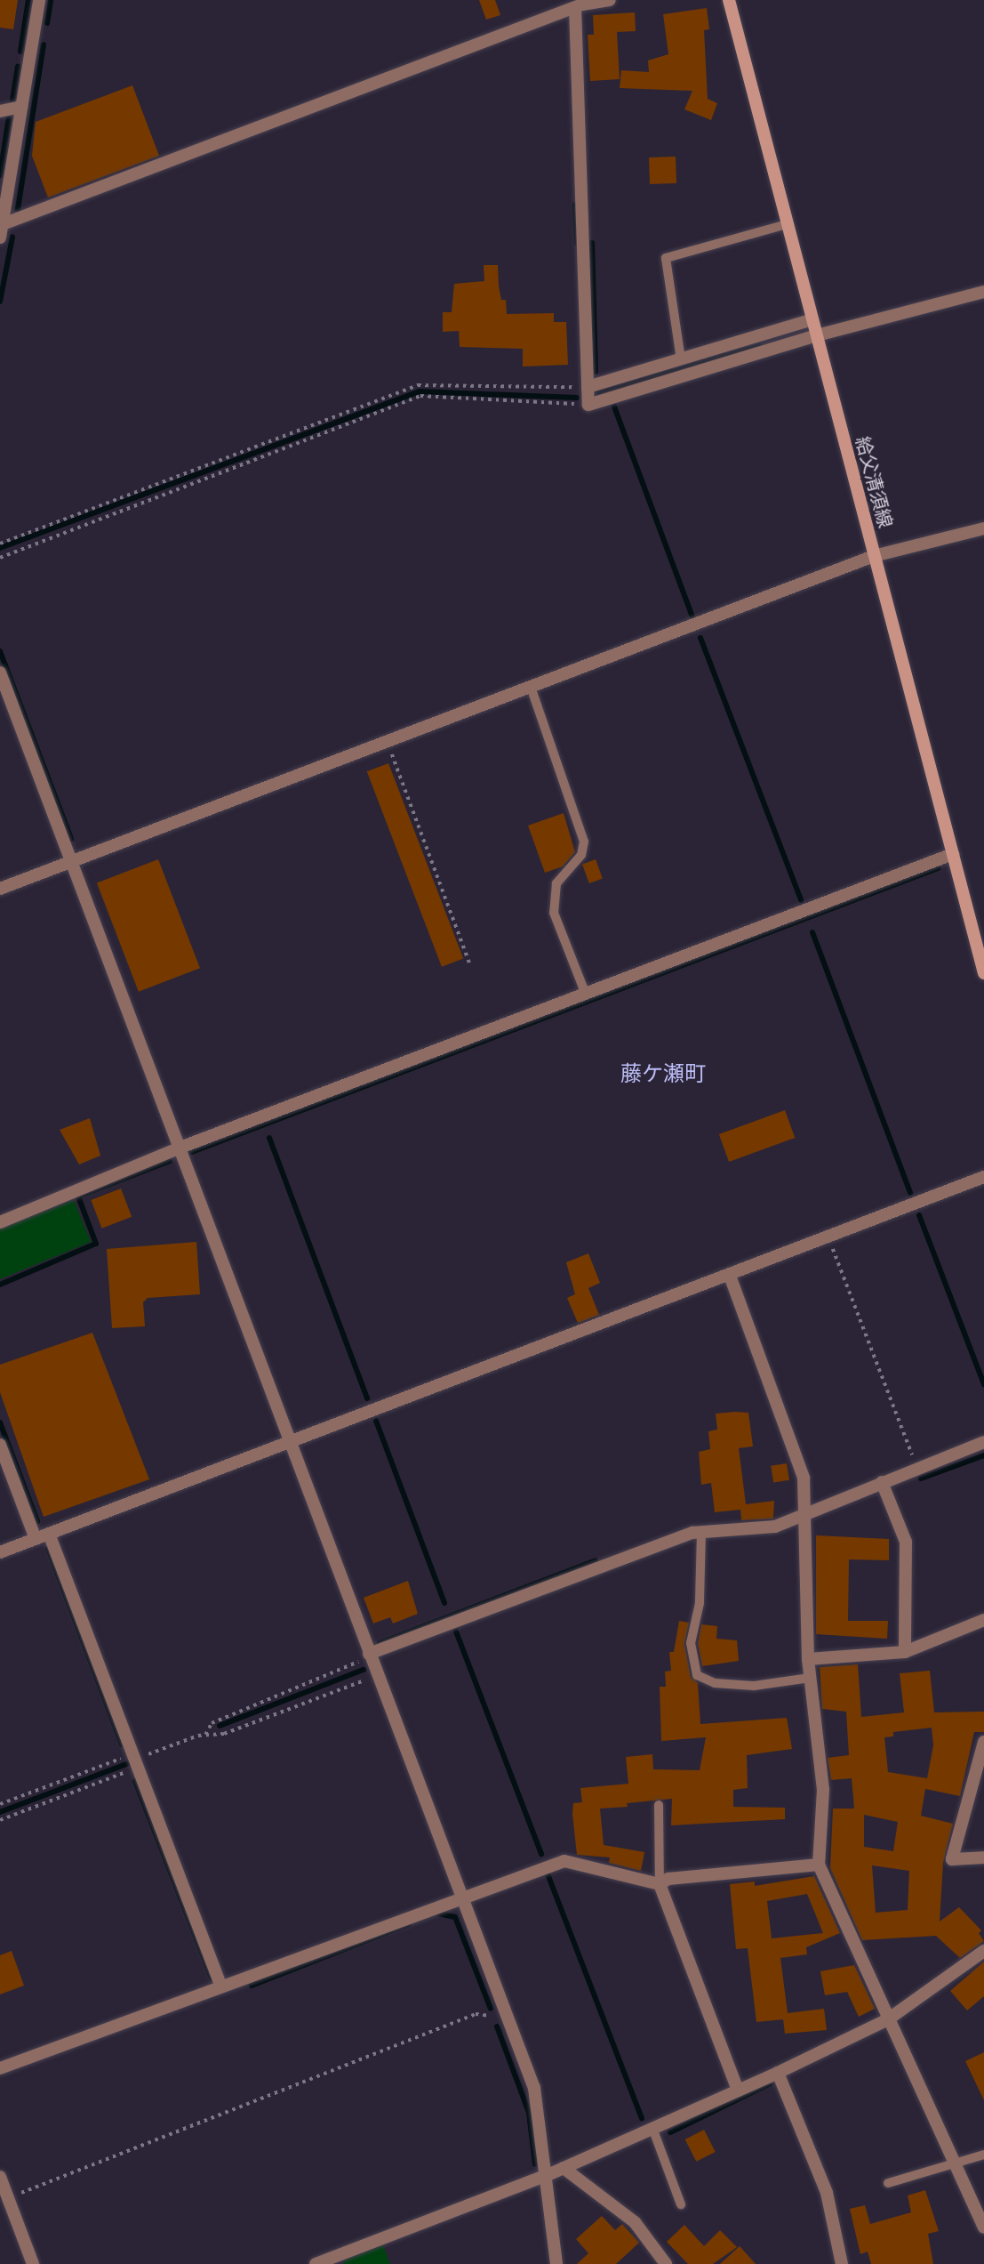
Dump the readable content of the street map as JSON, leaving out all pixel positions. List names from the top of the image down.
{
  "streets": {
    "main road": ["給父清須線"]
  },
  "districts": ["藤ケ瀬町"]
}
